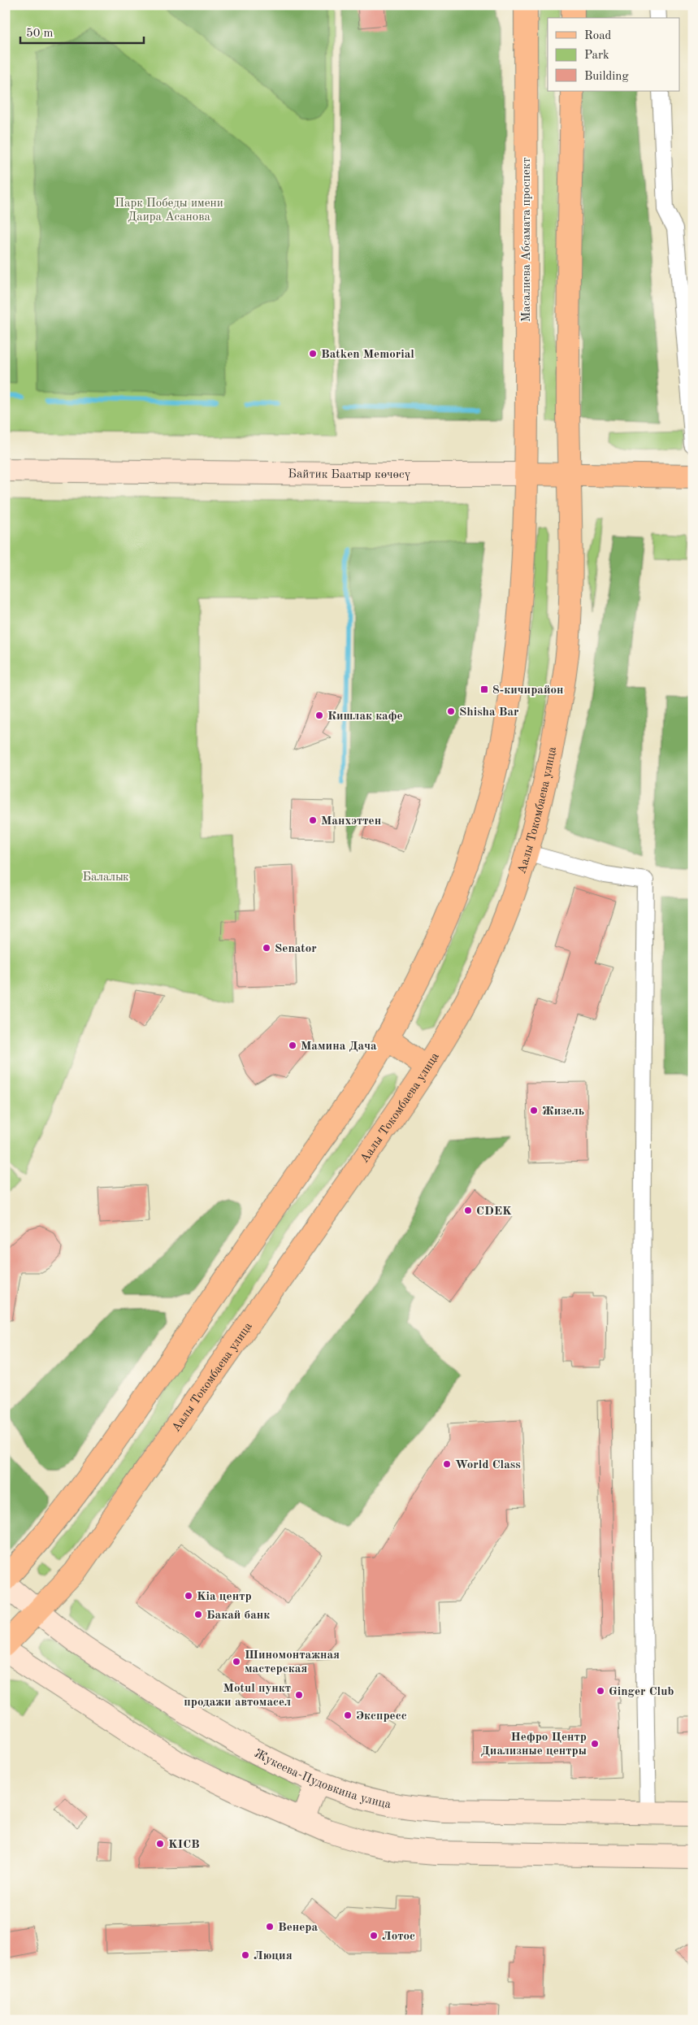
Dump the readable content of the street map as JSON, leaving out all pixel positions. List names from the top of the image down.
{
  "streets": {
    "main road": [
      "Масалиева Абсамата проспект",
      "Байтик Баатыр көчөсү",
      "Аалы Токомбаева улица",
      "Жукеева-Пудовкина улица"
    ]
  },
  "crossings": [
    ["Масалиева Абсамата проспект", "Байтик Баатыр көчөсү"],
    ["Байтик Баатыр көчөсү", "Аалы Токомбаева улица"],
    ["Аалы Токомбаева улица", "Жукеева-Пудовкина улица"]
  ],
  "parks": ["Парк Победы имени Даира Асанова", "Балалык"],
  "places": {
    "other": [
      "Batken Memorial",
      "Shisha Bar",
      "Кишлак кафе",
      "Манхэттен",
      "Senator",
      "Мамина Дача",
      "Жизель",
      "CDEK",
      "World Class",
      "Kia центр",
      "Бакай банк",
      "Шиномонтажная мастерская",
      "Ginger Club",
      "Motul пункт продажи автомасел",
      "Экспресс",
      "Нефро Центр Диализные центры",
      "KICB",
      "Венера",
      "Лотос",
      "Люция"
    ],
    "transit": ["8-кичирайон"]
  },
  "legend": ["Road", "Park", "Building"],
  "scale_bar": "50 m"
}
